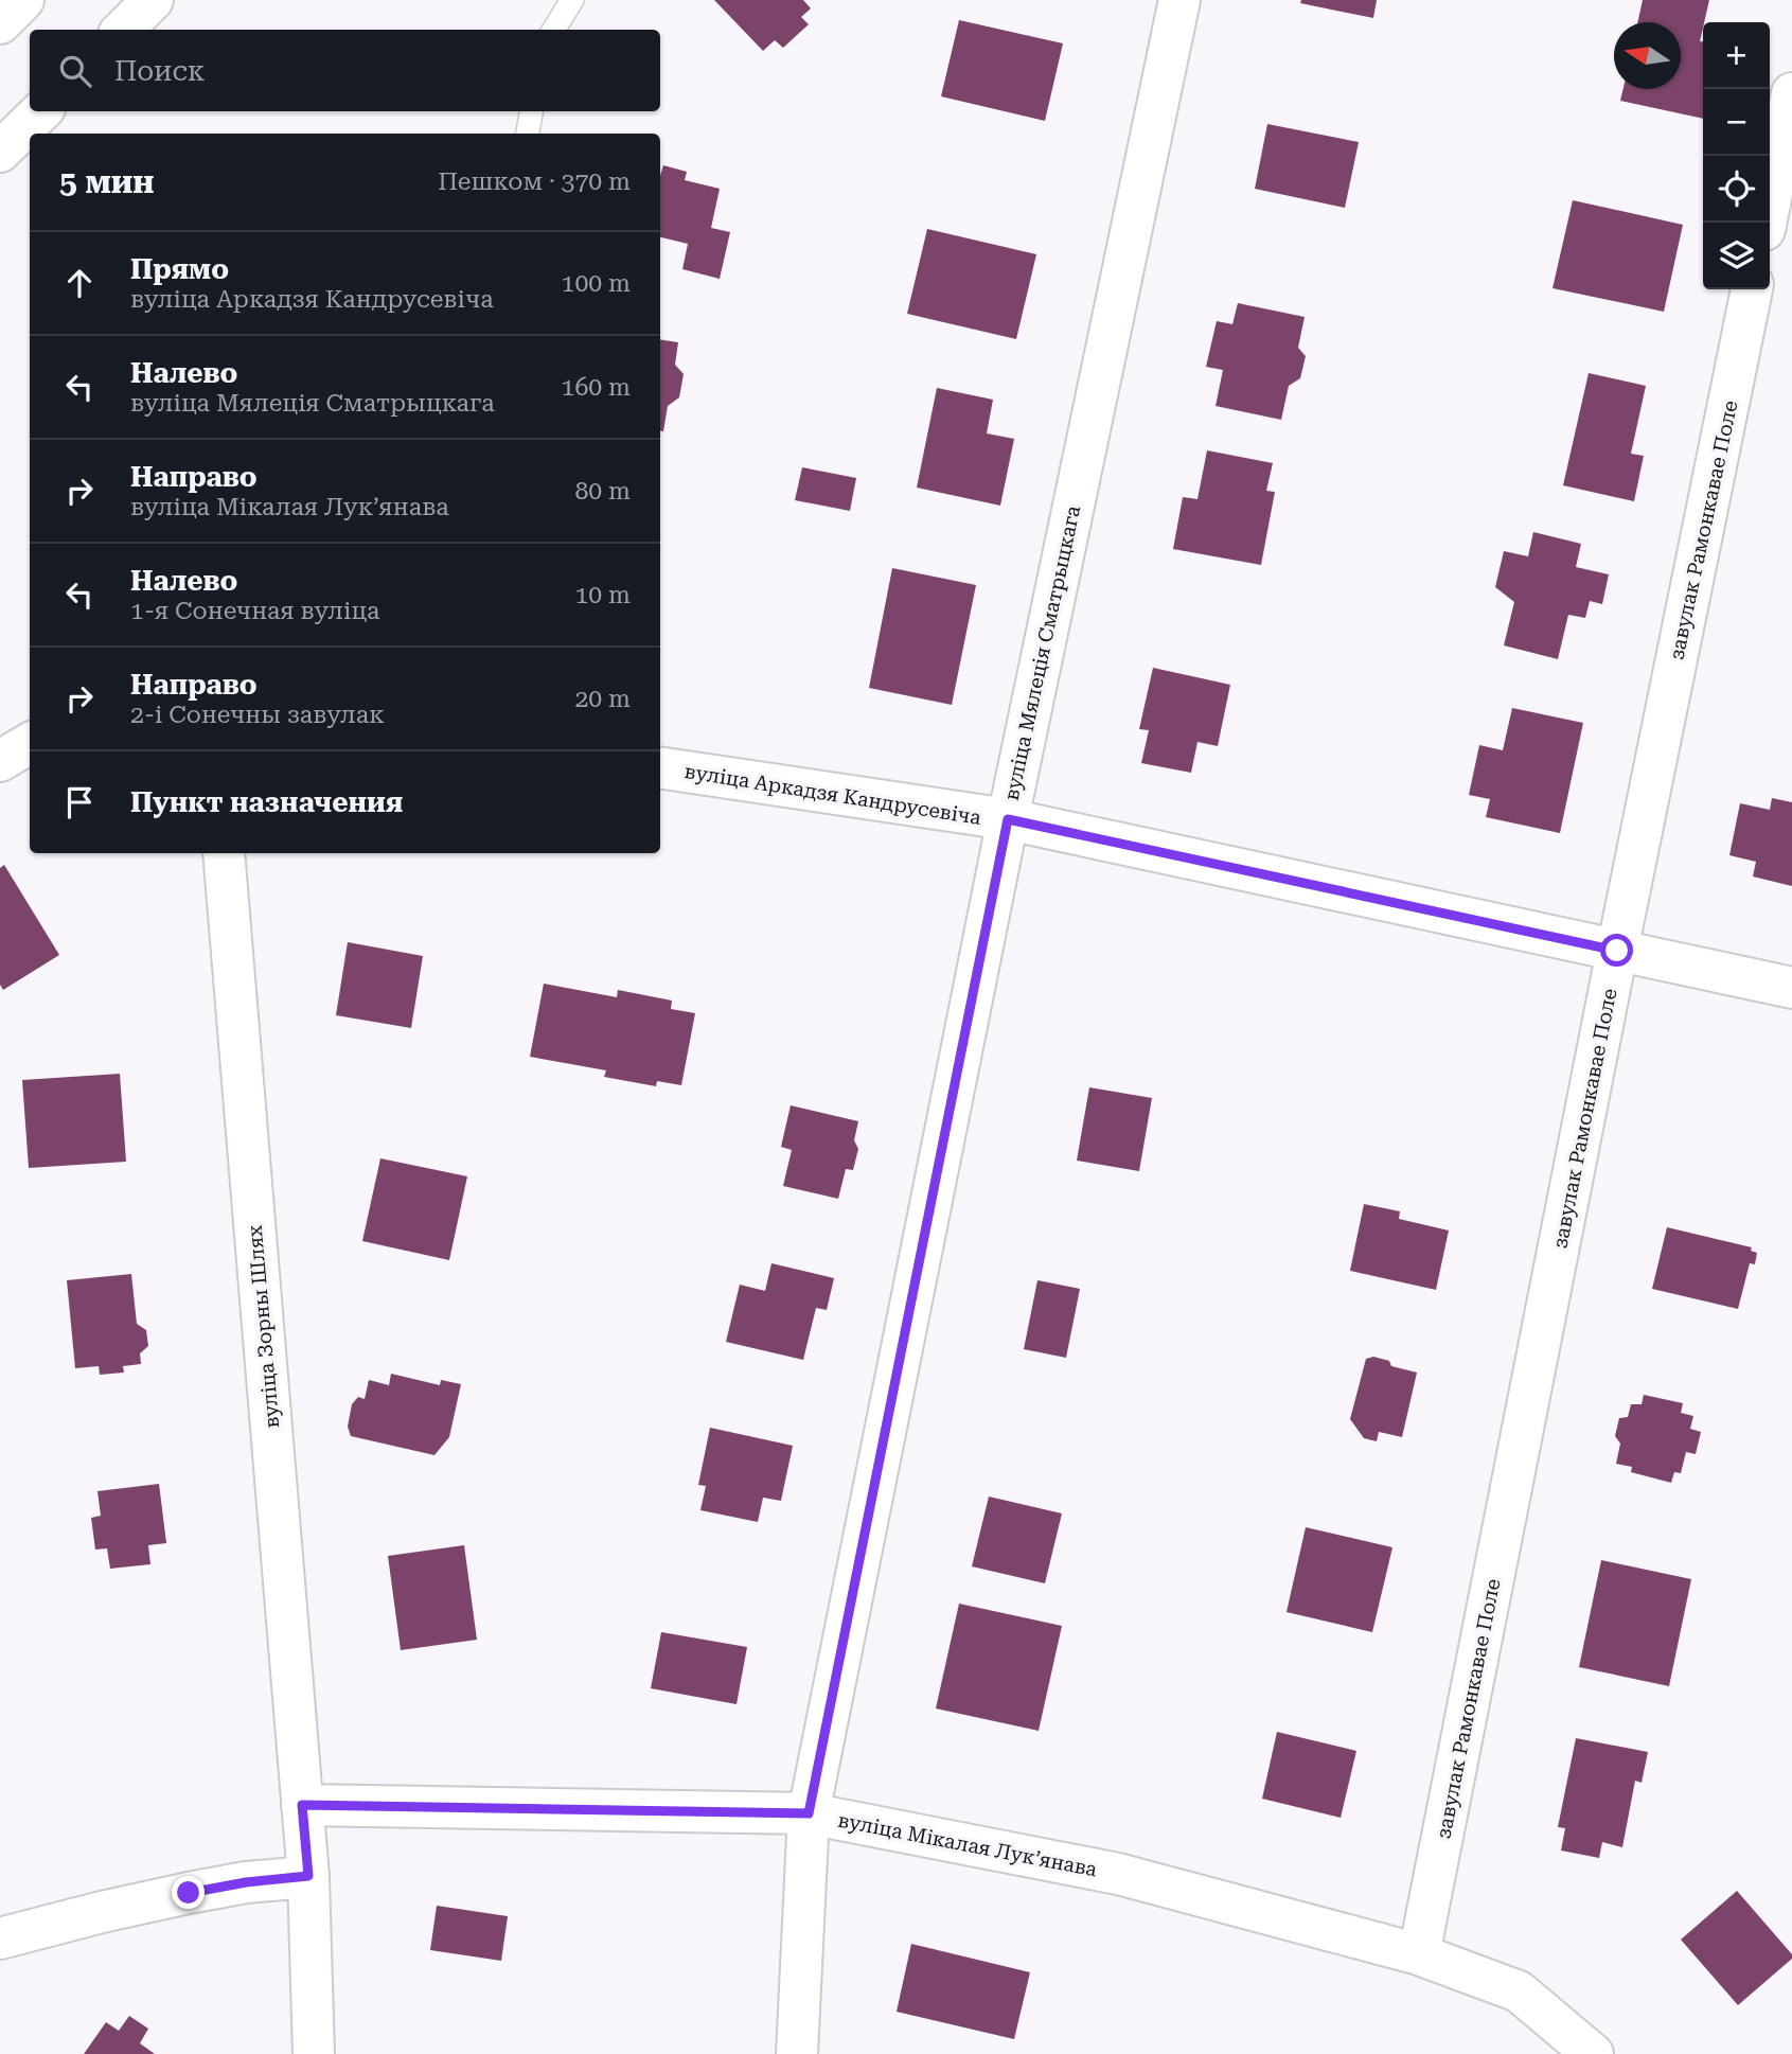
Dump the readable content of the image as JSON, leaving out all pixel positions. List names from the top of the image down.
{
  "streets": {
    "street": [
      "завулак Рамонкавае Поле",
      "вуліца Мялеція Сматрыцкага",
      "вуліца Аркадзя Кандрусевіча",
      "вуліца Зорны Шлях",
      "вуліца Мікалая Лукʼянава"
    ]
  },
  "crossings": [
    ["завулак Рамонкавае Поле", "вуліца Аркадзя Кандрусевіча"],
    ["завулак Рамонкавае Поле", "вуліца Мікалая Лукʼянава"],
    ["вуліца Мялеція Сматрыцкага", "вуліца Аркадзя Кандрусевіча"],
    ["вуліца Мялеція Сматрыцкага", "вуліца Мікалая Лукʼянава"],
    ["вуліца Зорны Шлях", "вуліца Мікалая Лукʼянава"]
  ],
  "north": "left",
  "page": {
    "map_buttons": ["+", "−"],
    "search": "Поиск",
    "heading": ["5 мин", "Пешком · 370 m"],
    "list": [
      ["Прямо", "вуліца Аркадзя Кандрусевіча", "100 m"],
      ["Налево", "вуліца Мялеція Сматрыцкага", "160 m"],
      ["Направо", "вуліца Мікалая Лукʼянава", "80 m"],
      ["Налево", "1-я Сонечная вуліца", "10 m"],
      ["Направо", "2-і Сонечны завулак", "20 m"],
      "Пункт назначения"
    ]
  }
}
